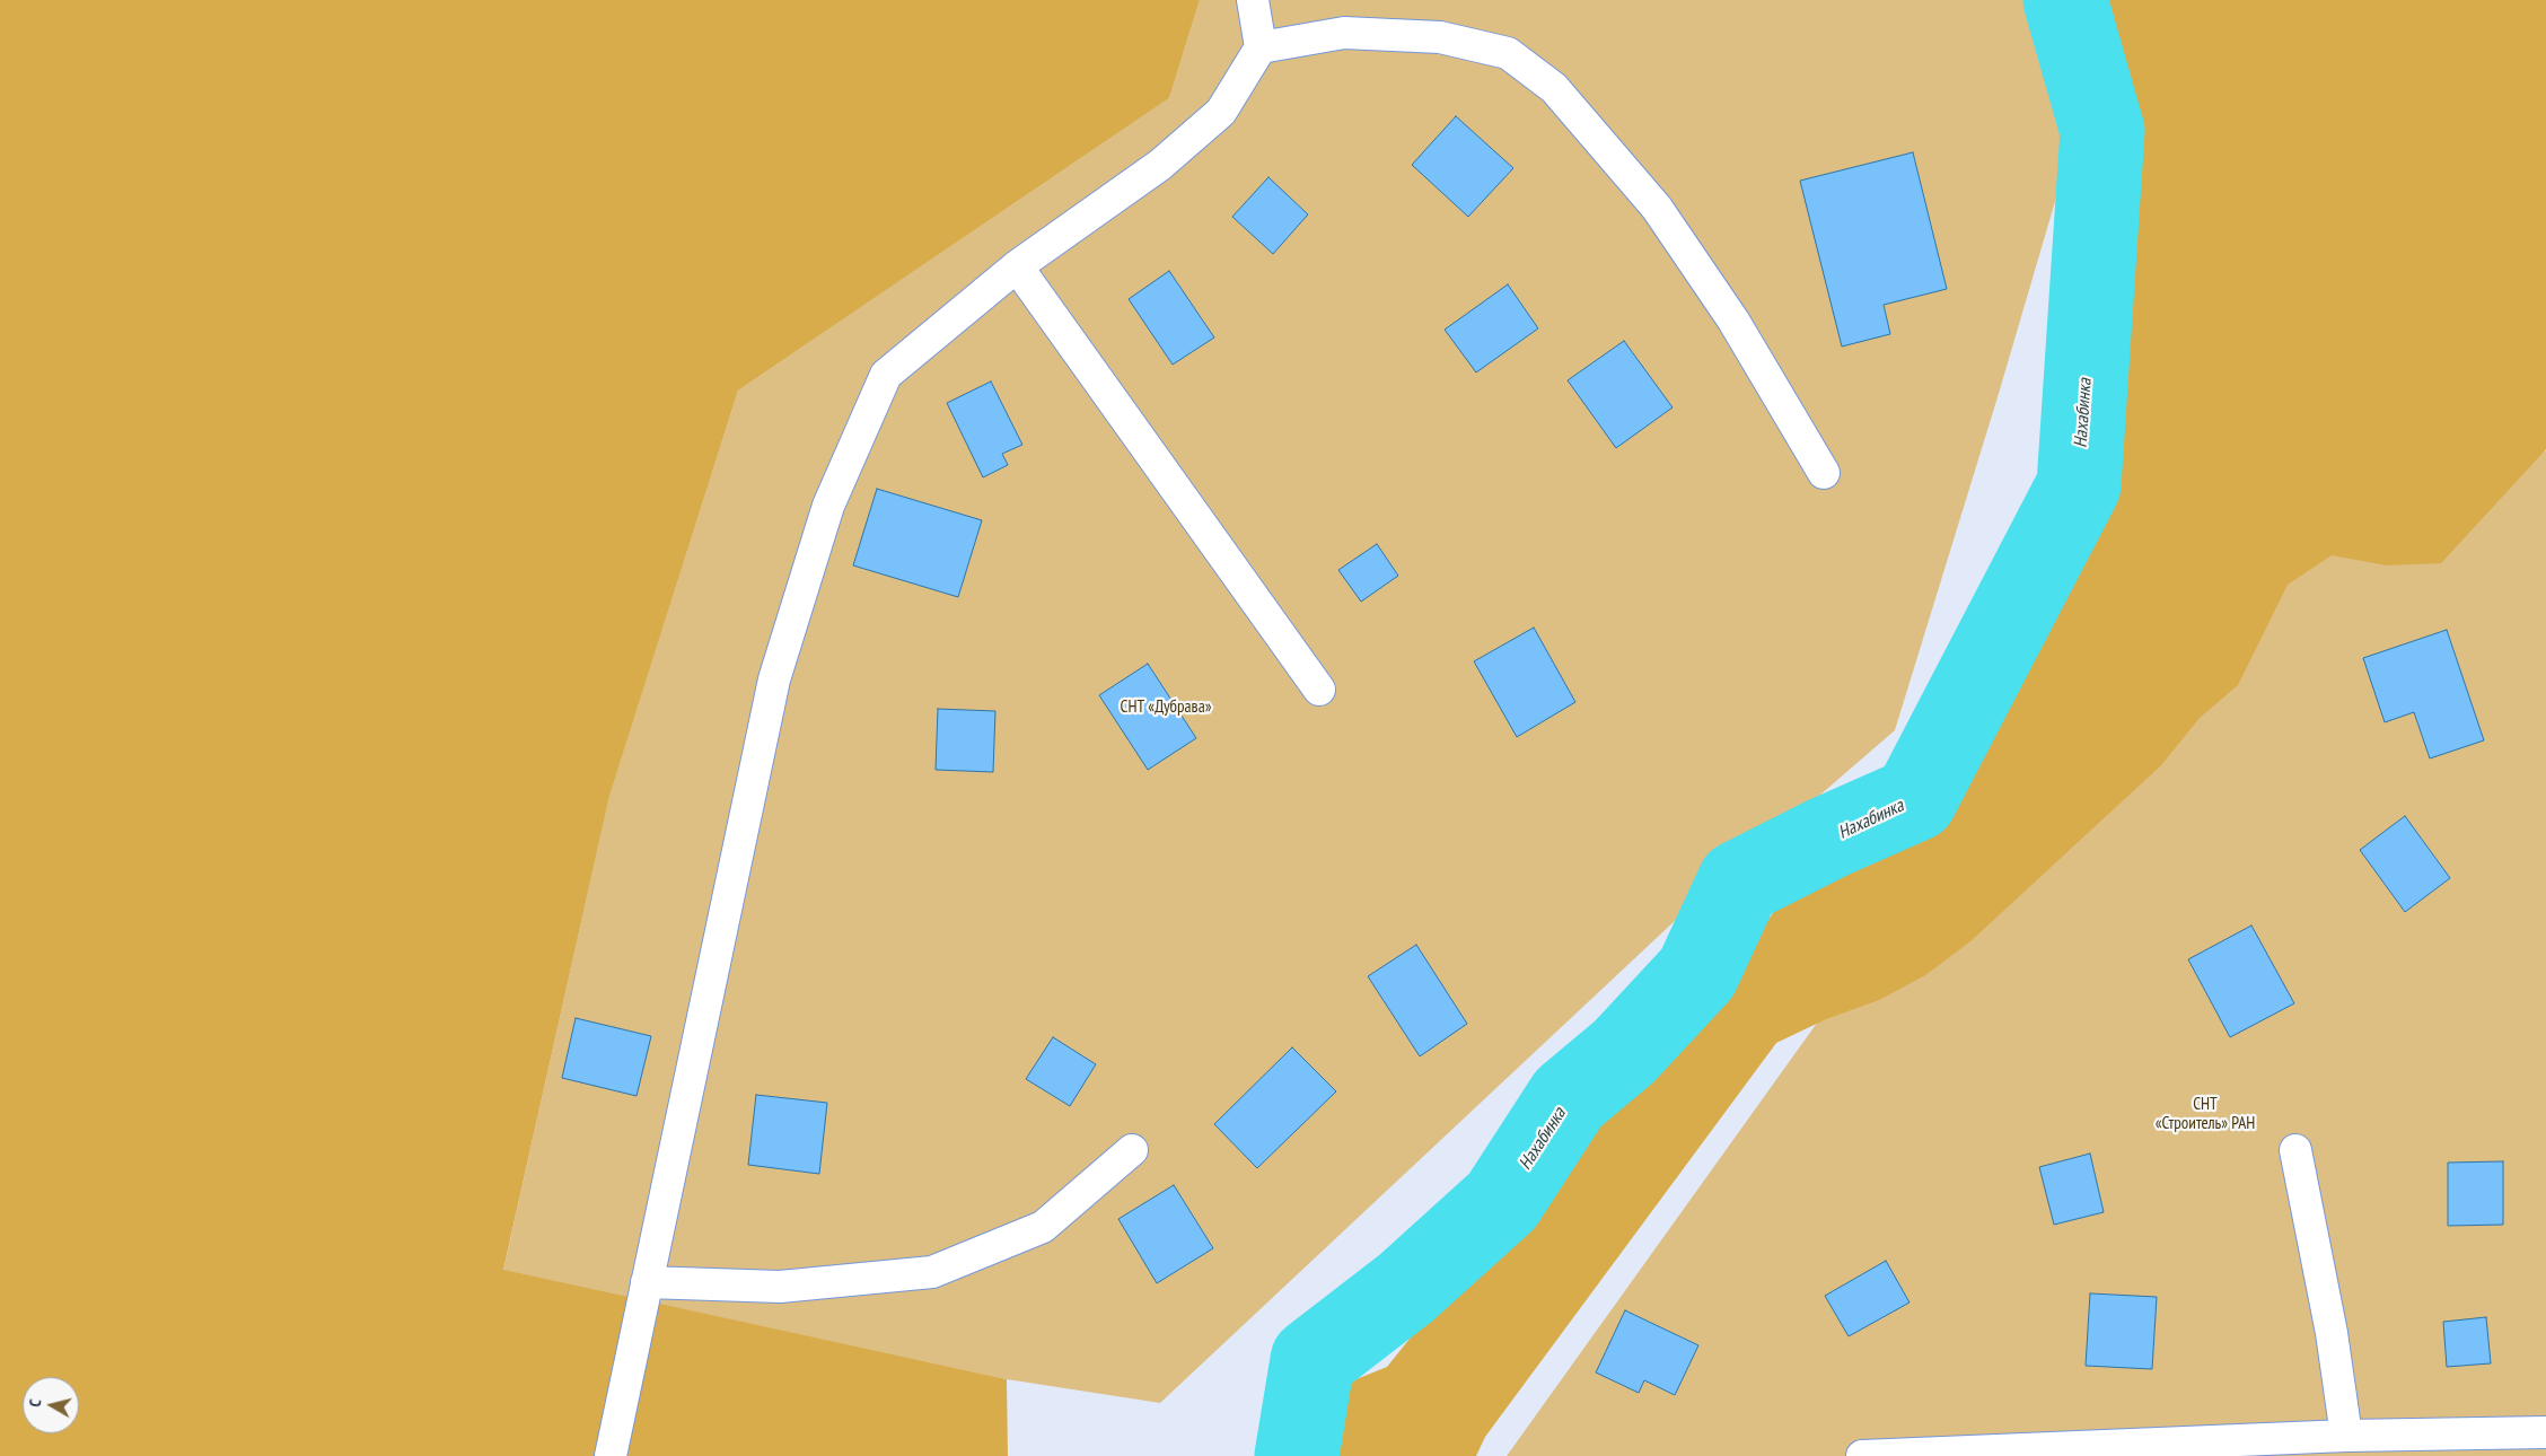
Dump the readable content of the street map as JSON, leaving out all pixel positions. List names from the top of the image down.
{
  "water": ["Нахабинка"],
  "parks": ["СНТ «Дубрава»", "СНТ «Строитель» РАН"],
  "north": "left"
}
